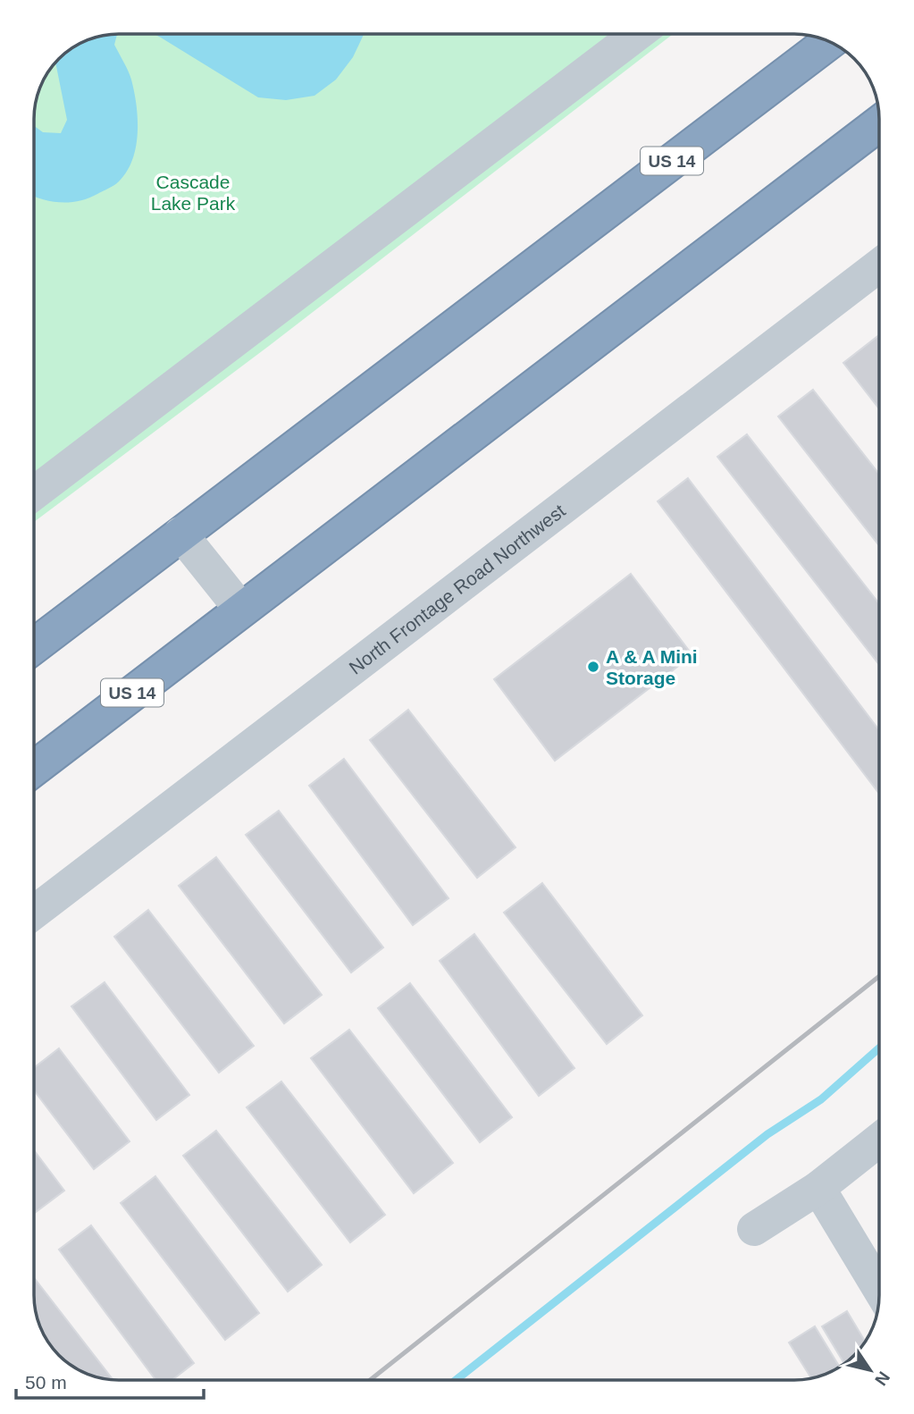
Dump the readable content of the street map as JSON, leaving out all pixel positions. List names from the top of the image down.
{
  "streets": {
    "highway": ["US 14"],
    "street": ["North Frontage Road Northwest"]
  },
  "parks": ["Cascade Lake Park"],
  "places": ["A & A Mini Storage"],
  "scale_bar": "50 m",
  "north": "bottom right"
}
